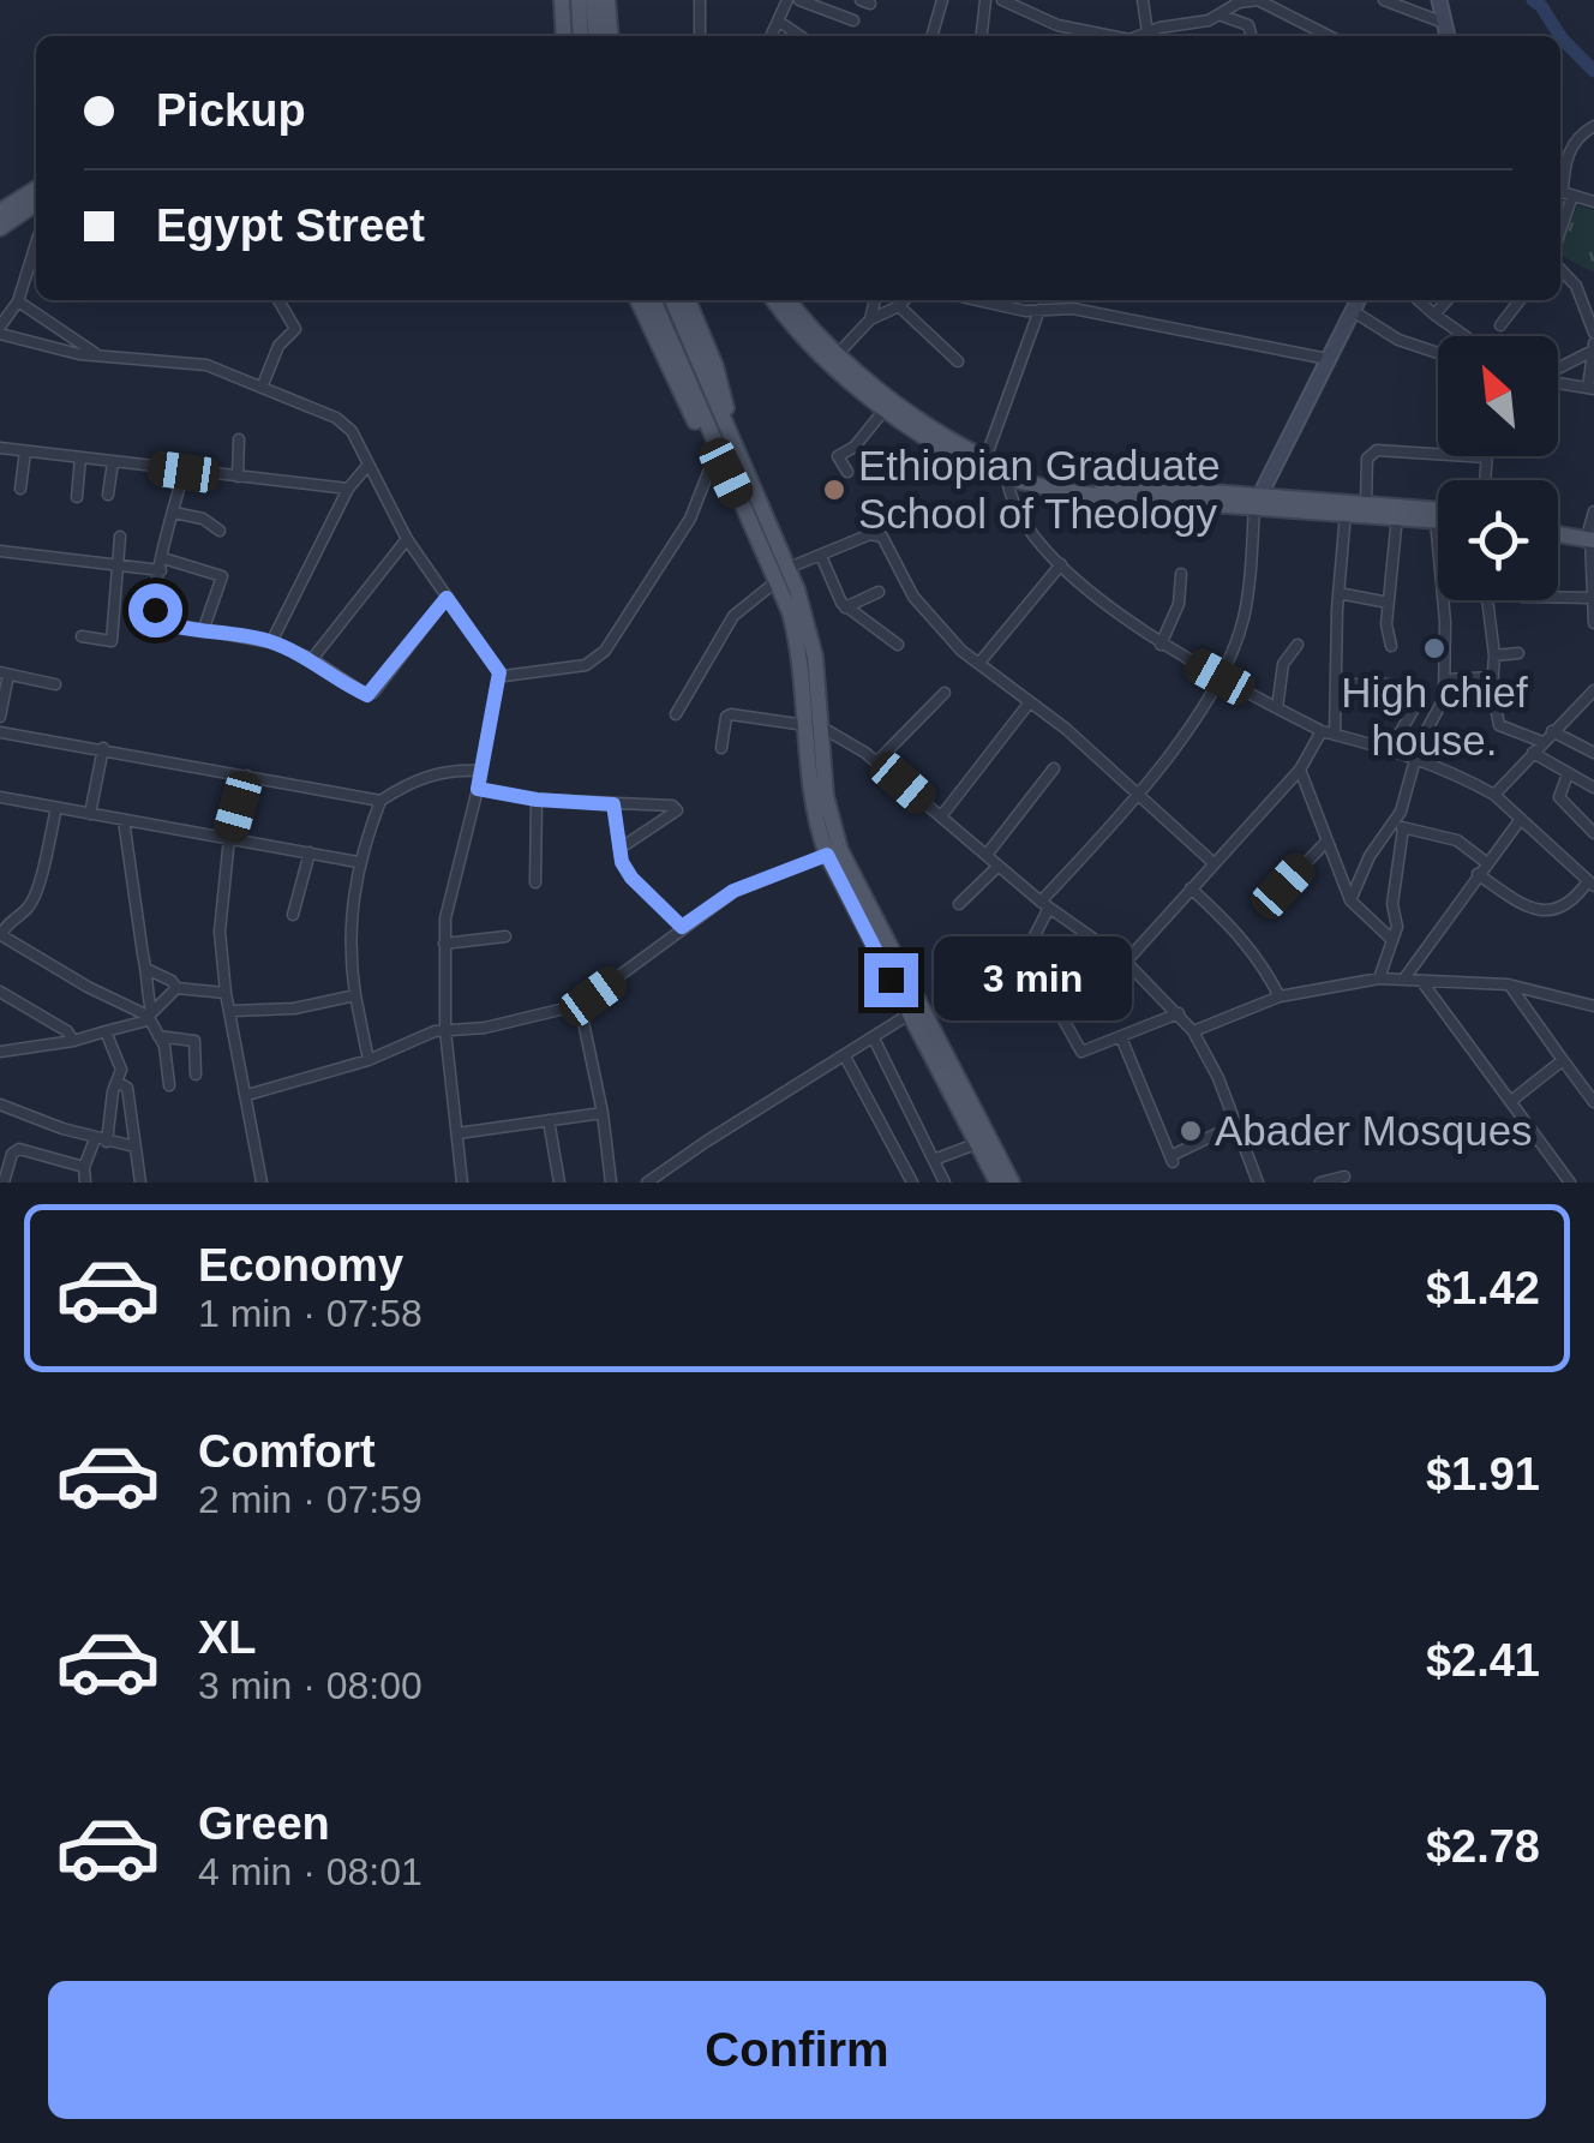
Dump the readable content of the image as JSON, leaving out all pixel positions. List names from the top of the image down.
{
  "places": ["Ethiopian Graduate School of Theology", "High chief house.", "Abader Mosques"],
  "north": "top left",
  "page": {
    "banner": ["Pickup", "Egypt Street"],
    "bubble": "3 min",
    "list": [
      {
        "name": "Economy",
        "note": "1 min · 07:58",
        "value": "$1.42"
      },
      {
        "name": "Comfort",
        "note": "2 min · 07:59",
        "value": "$1.91"
      },
      {
        "name": "XL",
        "note": "3 min · 08:00",
        "value": "$2.41"
      },
      {
        "name": "Green",
        "note": "4 min · 08:01",
        "value": "$2.78"
      }
    ],
    "buttons": "Confirm"
  }
}
